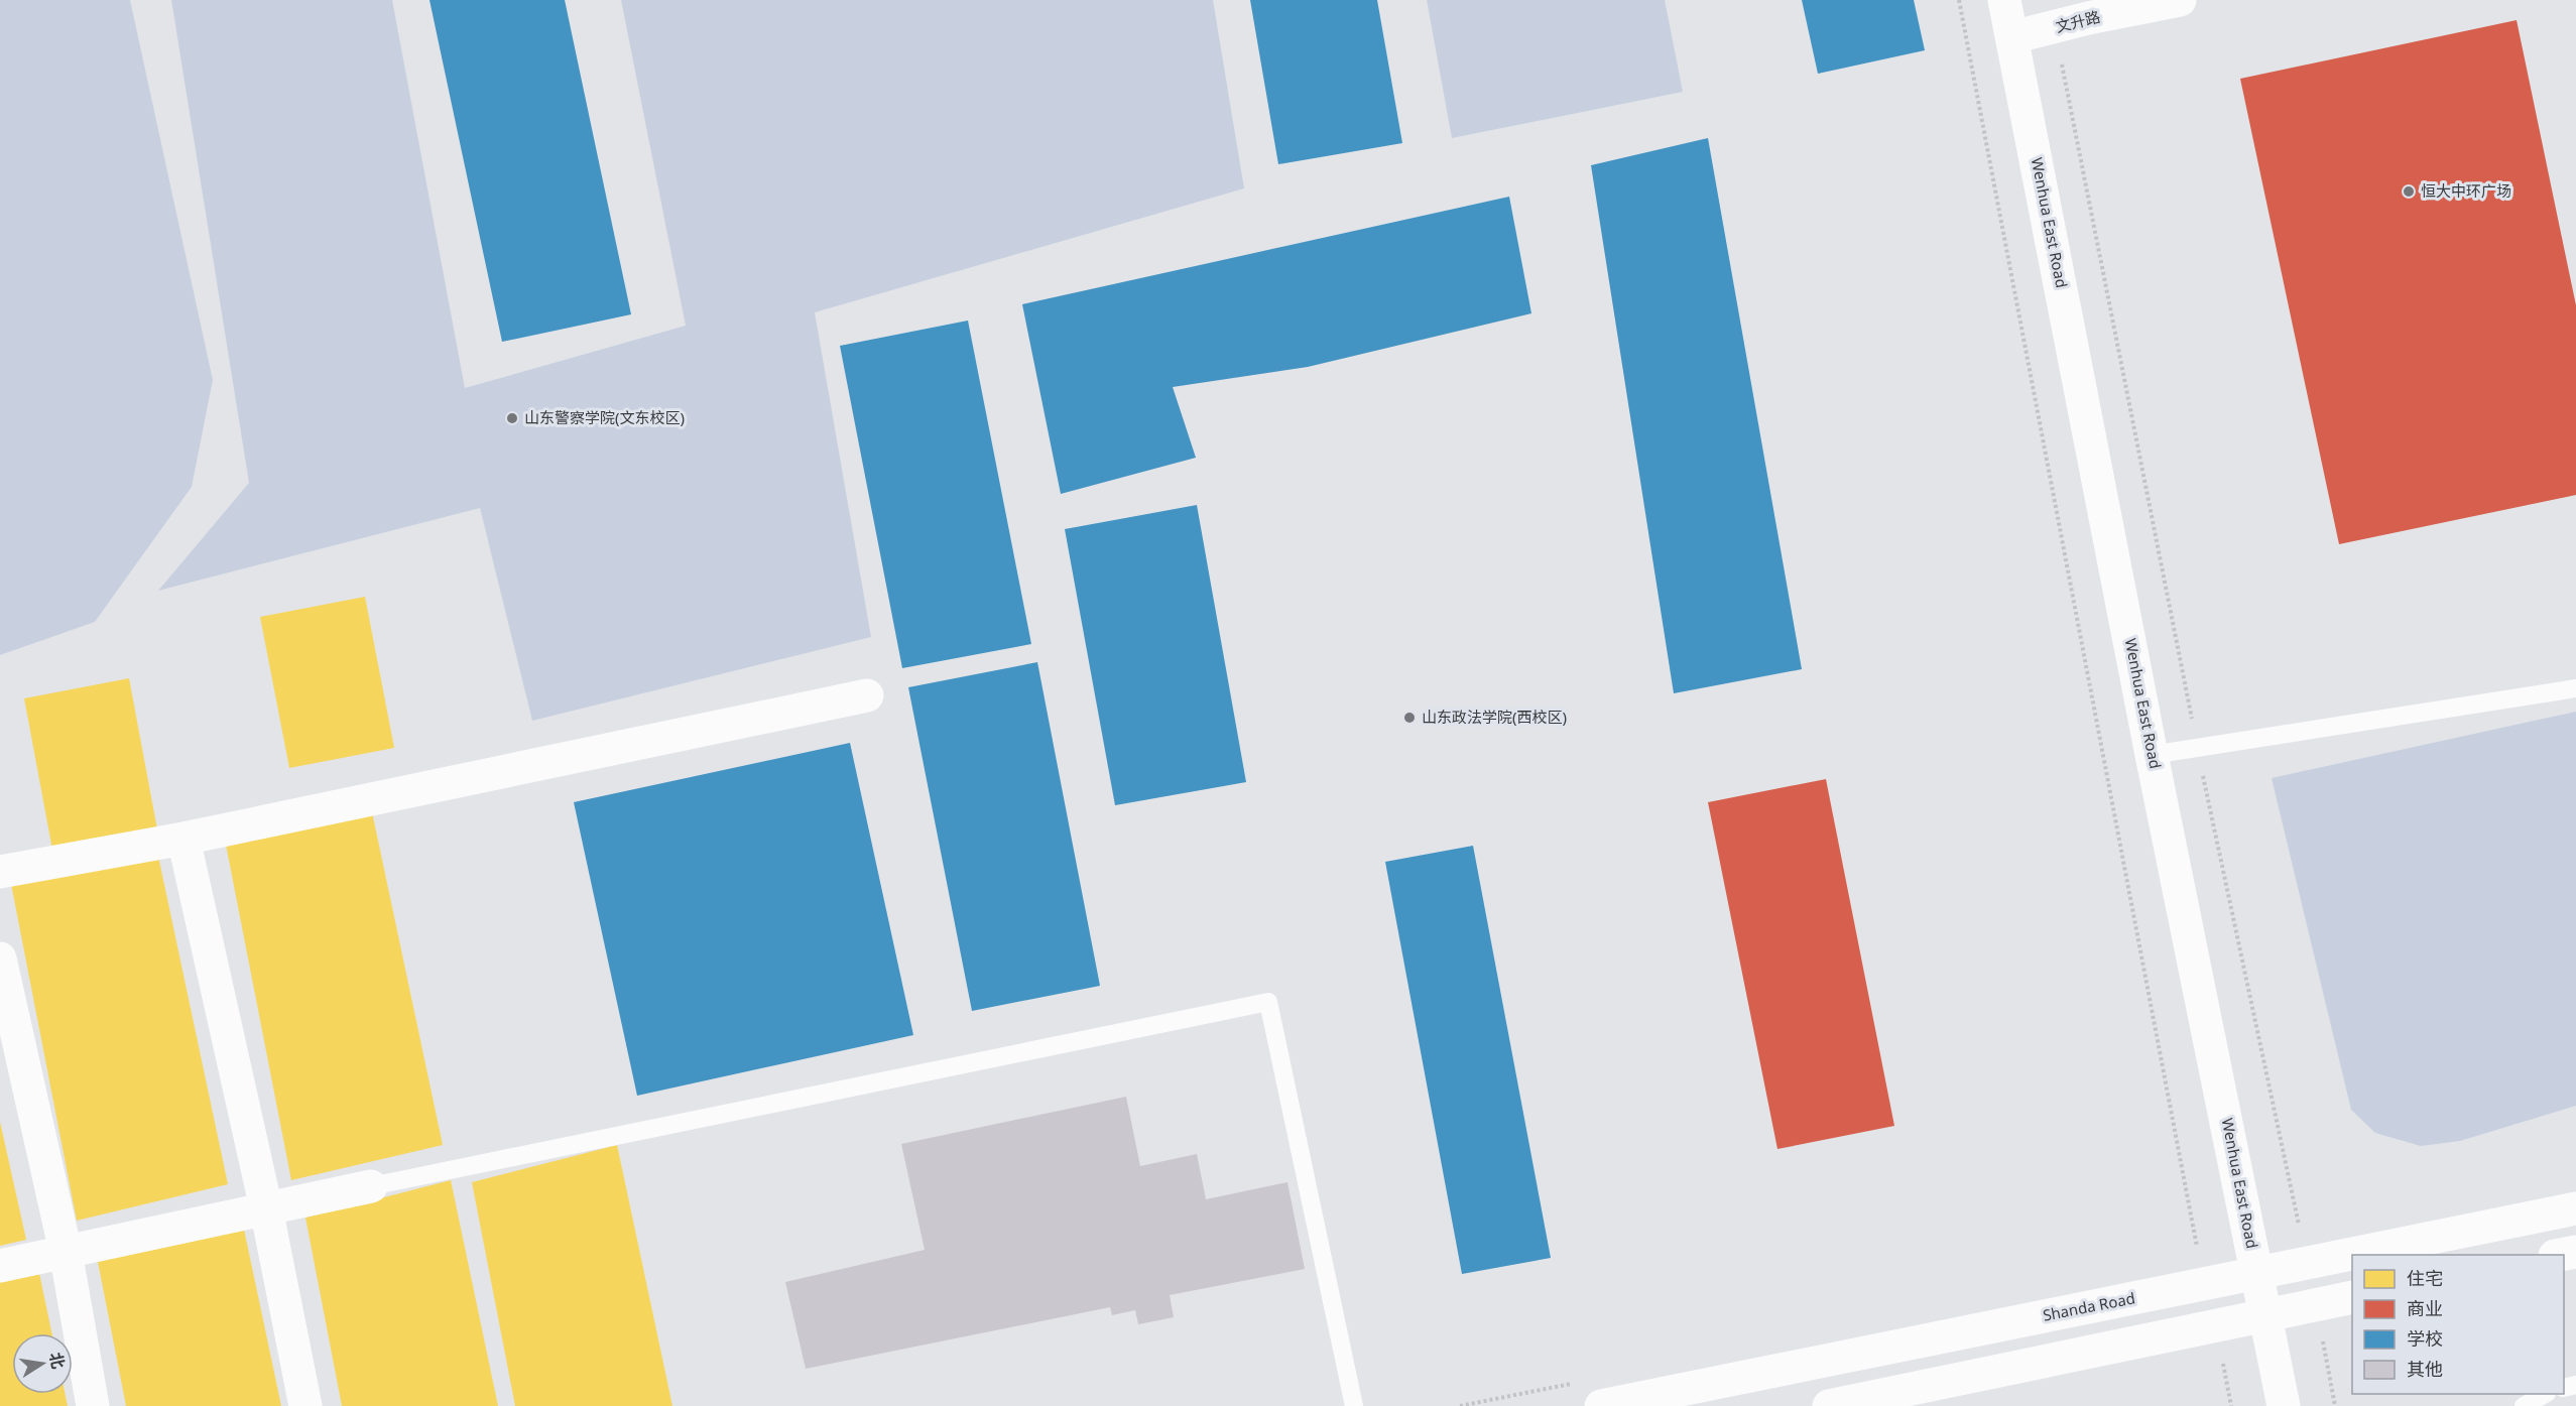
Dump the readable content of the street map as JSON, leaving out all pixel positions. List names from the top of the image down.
{
  "streets": {
    "main road": ["文升路", "Wenhua East Road", "Shanda Road"]
  },
  "crossings": [
    ["文升路", "Wenhua East Road"],
    ["Wenhua East Road", "Shanda Road"]
  ],
  "places": ["恒大中环广场", "山东警察学院(文东校区)", "山东政法学院(西校区)"],
  "legend": [
    "住宅",
    "商业",
    "学校",
    "其他"
  ],
  "north": "right"
}
